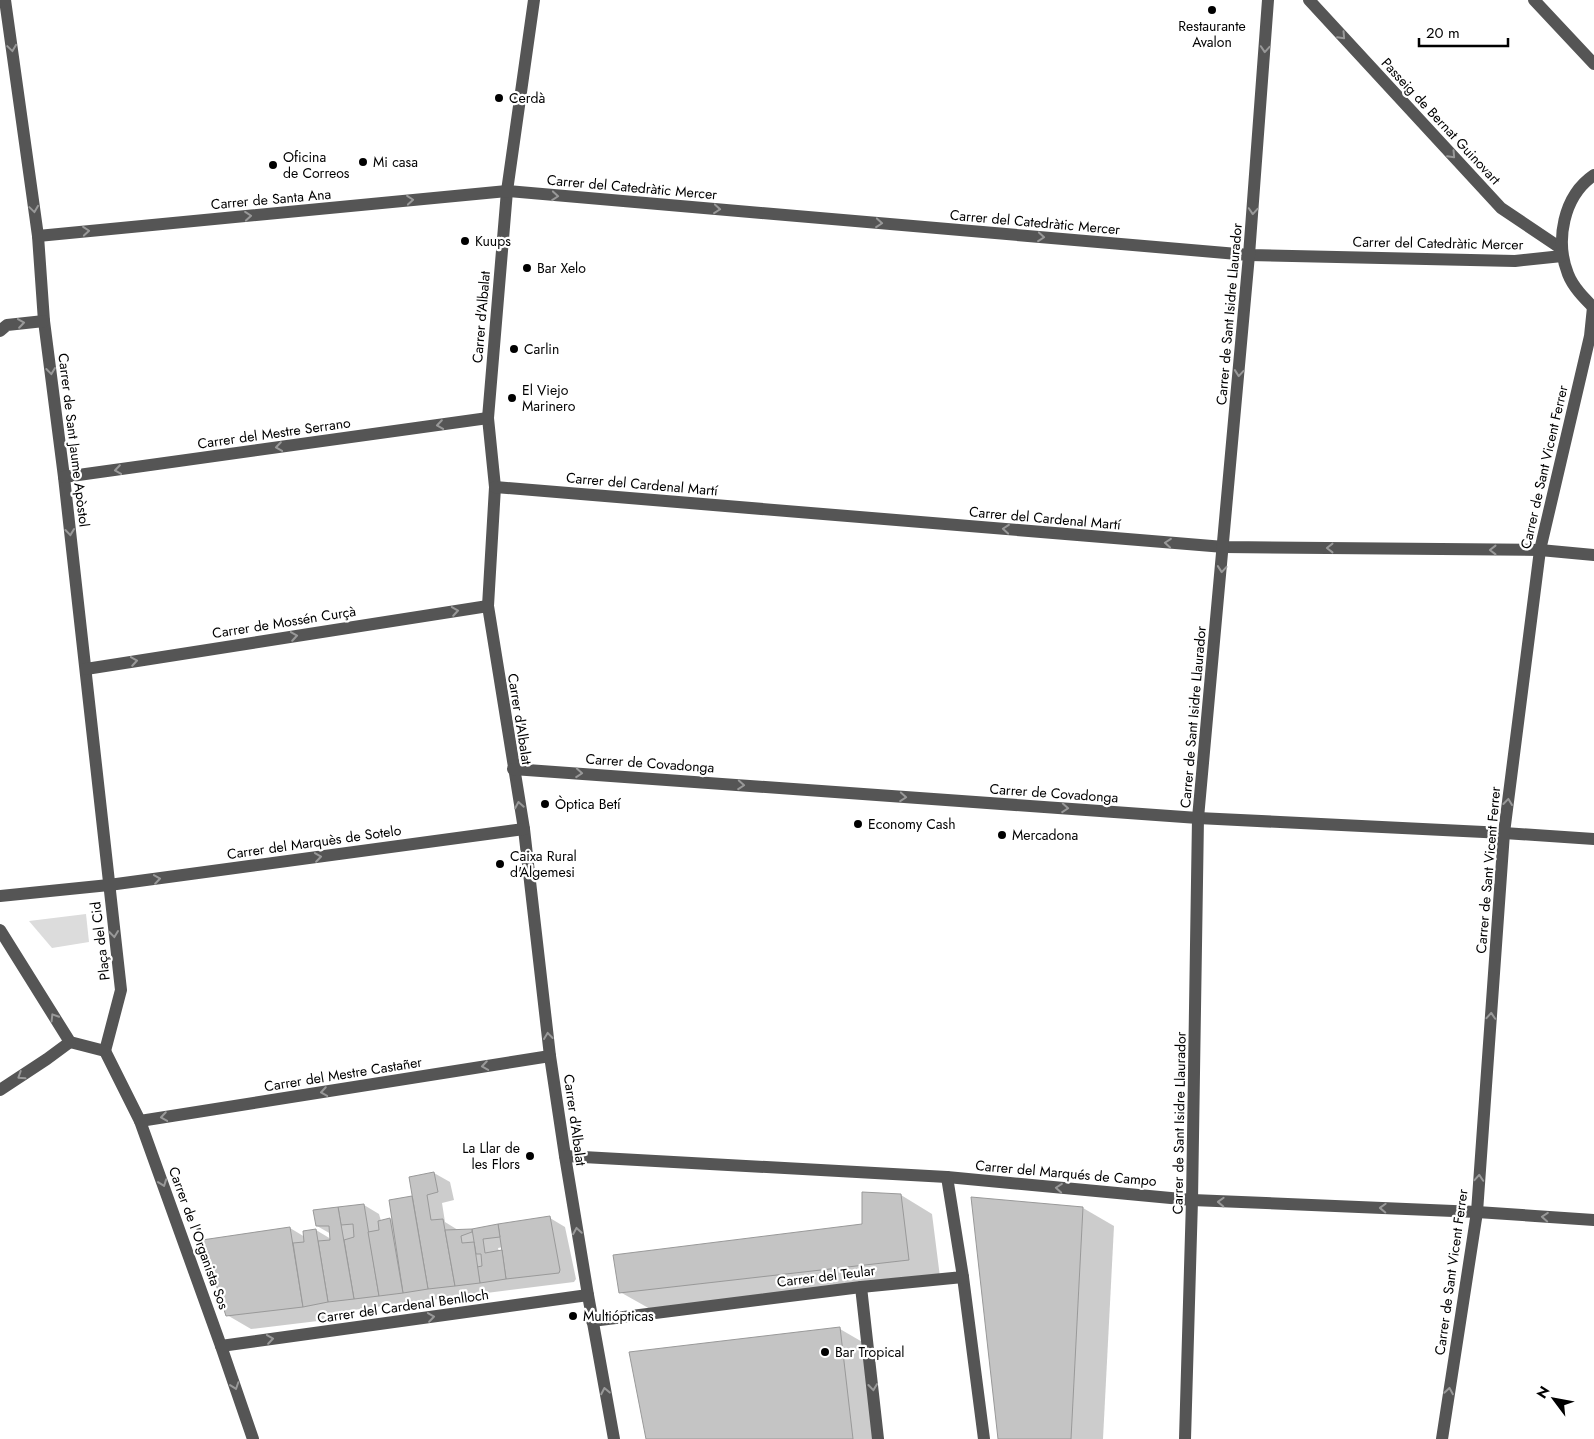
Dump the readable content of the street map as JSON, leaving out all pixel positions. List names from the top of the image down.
{
  "streets": {
    "street": [
      "Passeig de Bernat Guinovart",
      "Carrer del Catedràtic Mercer",
      "Carrer de Santa Ana",
      "Carrer de Sant Isidre Llaurador",
      "Carrer d'Albalat",
      "Carrer del Mestre Serrano",
      "Carrer de Sant Jaume Apòstol",
      "Carrer de Sant Vicent Ferrer",
      "Carrer del Cardenal Martí",
      "Carrer de Mossén Curçà",
      "Carrer de Covadonga",
      "Carrer del Marquès de Sotelo",
      "Plaça del Cid",
      "Carrer del Mestre Castañer",
      "Carrer del Marqués de Campo",
      "Carrer de l'Organista Sos",
      "Carrer del Teular",
      "Carrer del Cardenal Benlloch"
    ]
  },
  "crossings": [
    ["Passeig de Bernat Guinovart", "Carrer del Catedràtic Mercer"],
    ["Carrer del Catedràtic Mercer", "Carrer de Santa Ana"],
    ["Carrer del Catedràtic Mercer", "Carrer de Sant Isidre Llaurador"],
    ["Carrer del Catedràtic Mercer", "Carrer d'Albalat"],
    ["Carrer de Santa Ana", "Carrer d'Albalat"],
    ["Carrer de Santa Ana", "Carrer de Sant Jaume Apòstol"],
    ["Carrer de Sant Isidre Llaurador", "Carrer del Cardenal Martí"],
    ["Carrer de Sant Isidre Llaurador", "Carrer de Covadonga"],
    ["Carrer de Sant Isidre Llaurador", "Carrer del Marqués de Campo"],
    ["Carrer d'Albalat", "Carrer del Mestre Serrano"],
    ["Carrer d'Albalat", "Carrer del Cardenal Martí"],
    ["Carrer d'Albalat", "Carrer de Mossén Curçà"],
    ["Carrer d'Albalat", "Carrer de Covadonga"],
    ["Carrer d'Albalat", "Carrer del Marquès de Sotelo"],
    ["Carrer d'Albalat", "Carrer del Mestre Castañer"],
    ["Carrer d'Albalat", "Carrer del Marqués de Campo"],
    ["Carrer d'Albalat", "Carrer del Teular"],
    ["Carrer d'Albalat", "Carrer del Cardenal Benlloch"],
    ["Carrer del Mestre Serrano", "Carrer de Sant Jaume Apòstol"],
    ["Carrer de Sant Jaume Apòstol", "Carrer de Mossén Curçà"],
    ["Carrer de Sant Jaume Apòstol", "Carrer del Marquès de Sotelo"],
    ["Carrer de Sant Jaume Apòstol", "Plaça del Cid"],
    ["Carrer de Sant Vicent Ferrer", "Carrer del Cardenal Martí"],
    ["Carrer de Sant Vicent Ferrer", "Carrer de Covadonga"],
    ["Carrer de Sant Vicent Ferrer", "Carrer del Marqués de Campo"],
    ["Carrer del Marquès de Sotelo", "Plaça del Cid"],
    ["Plaça del Cid", "Carrer de l'Organista Sos"],
    ["Carrer del Mestre Castañer", "Carrer de l'Organista Sos"],
    ["Carrer de l'Organista Sos", "Carrer del Cardenal Benlloch"]
  ],
  "one_way": [
    "Passeig de Bernat Guinovart",
    "Carrer del Catedràtic Mercer",
    "Carrer de Santa Ana",
    "Carrer de Sant Isidre Llaurador",
    "Carrer d'Albalat",
    "Carrer del Mestre Serrano",
    "Carrer de Sant Jaume Apòstol",
    "Carrer de Sant Vicent Ferrer",
    "Carrer del Cardenal Martí",
    "Carrer de Mossén Curçà",
    "Carrer de Covadonga",
    "Carrer del Marquès de Sotelo",
    "Plaça del Cid",
    "Carrer del Mestre Castañer",
    "Carrer del Marqués de Campo",
    "Carrer de l'Organista Sos",
    "Carrer del Cardenal Benlloch"
  ],
  "places": [
    "Restaurante Avalon",
    "Cerdà",
    "Mi casa",
    "Oficina de Correos",
    "Kuups",
    "Bar Xelo",
    "Carlin",
    "El Viejo Marinero",
    "Òptica Betí",
    "Economy Cash",
    "Mercadona",
    "Caixa Rural d'Algemesi",
    "La Llar de les Flors",
    "Multiópticas",
    "Bar Tropical"
  ],
  "scale_bar": "20 m",
  "north": "top left"
}
